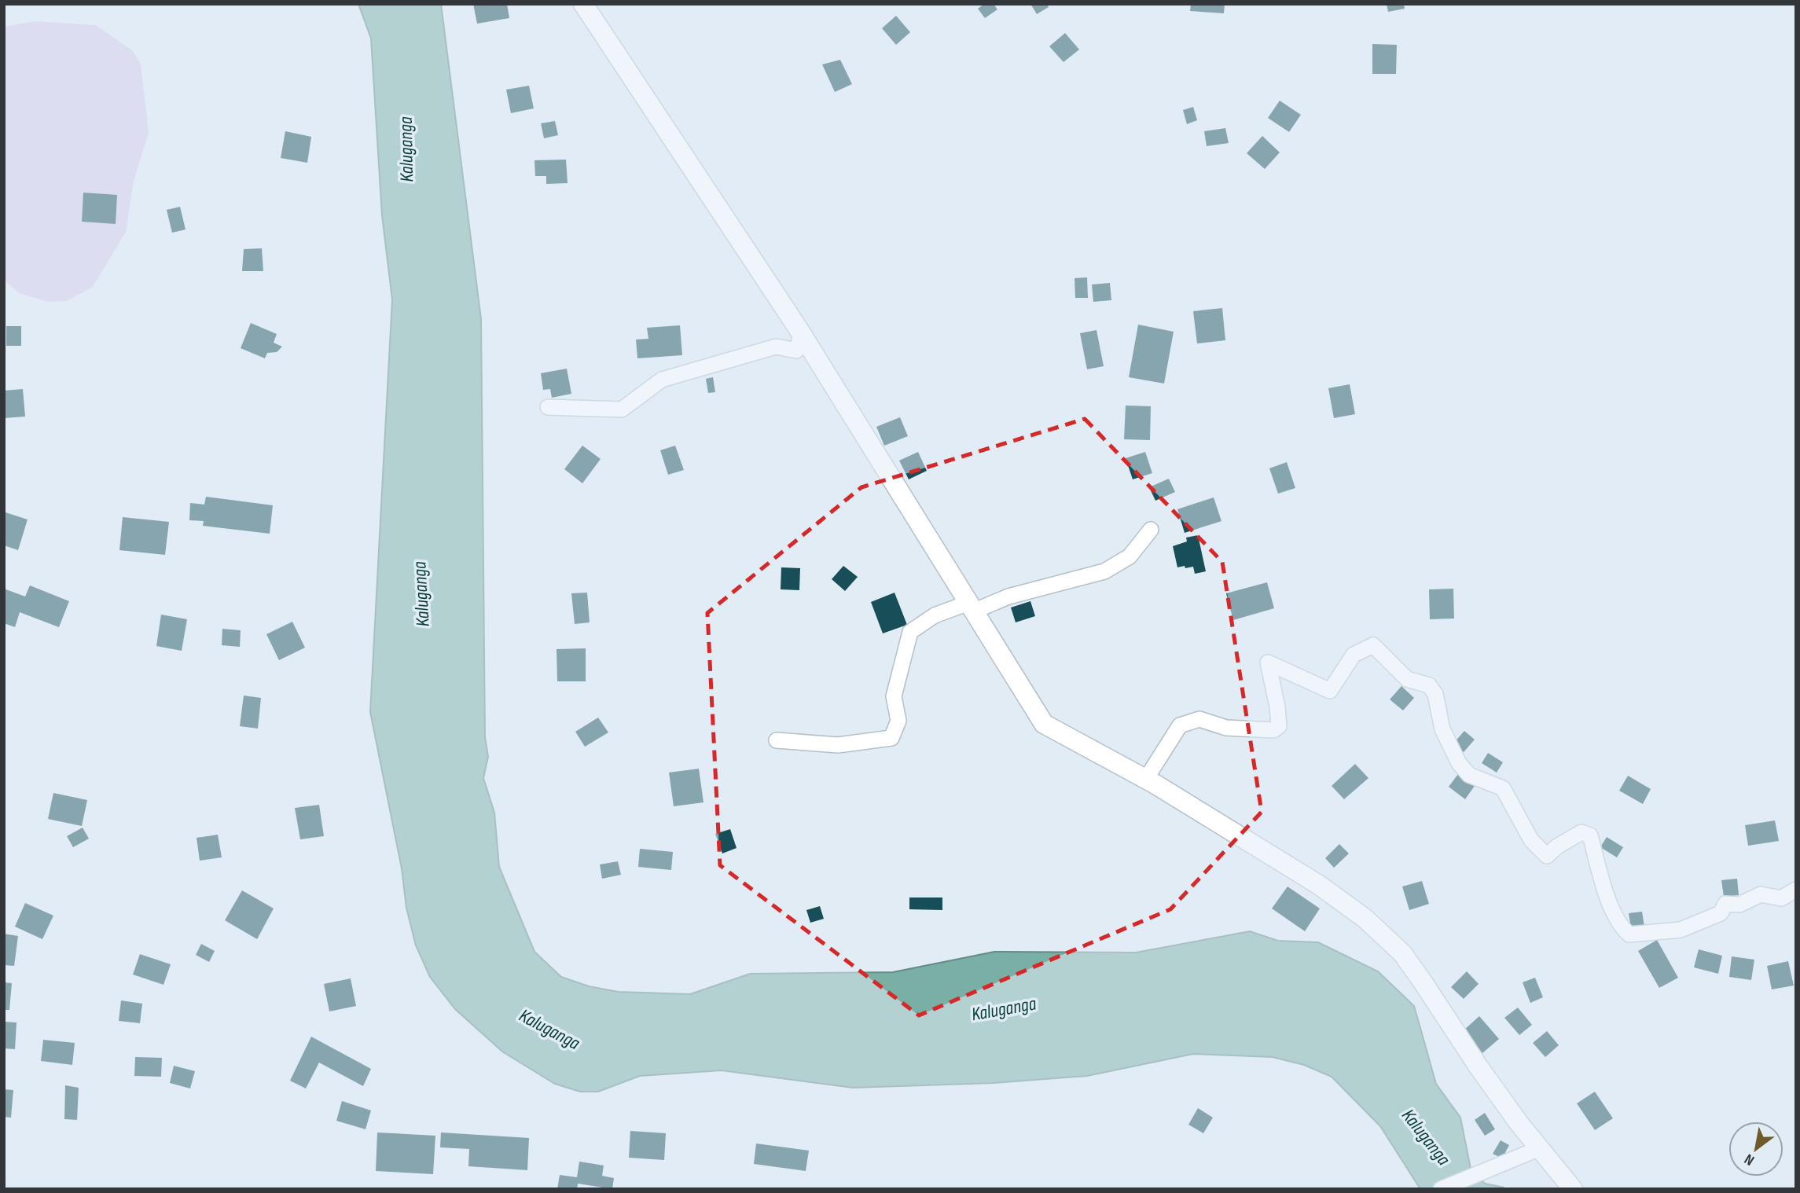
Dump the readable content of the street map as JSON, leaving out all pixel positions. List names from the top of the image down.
{
  "water": ["Kaluganga"],
  "north": "bottom left"
}
